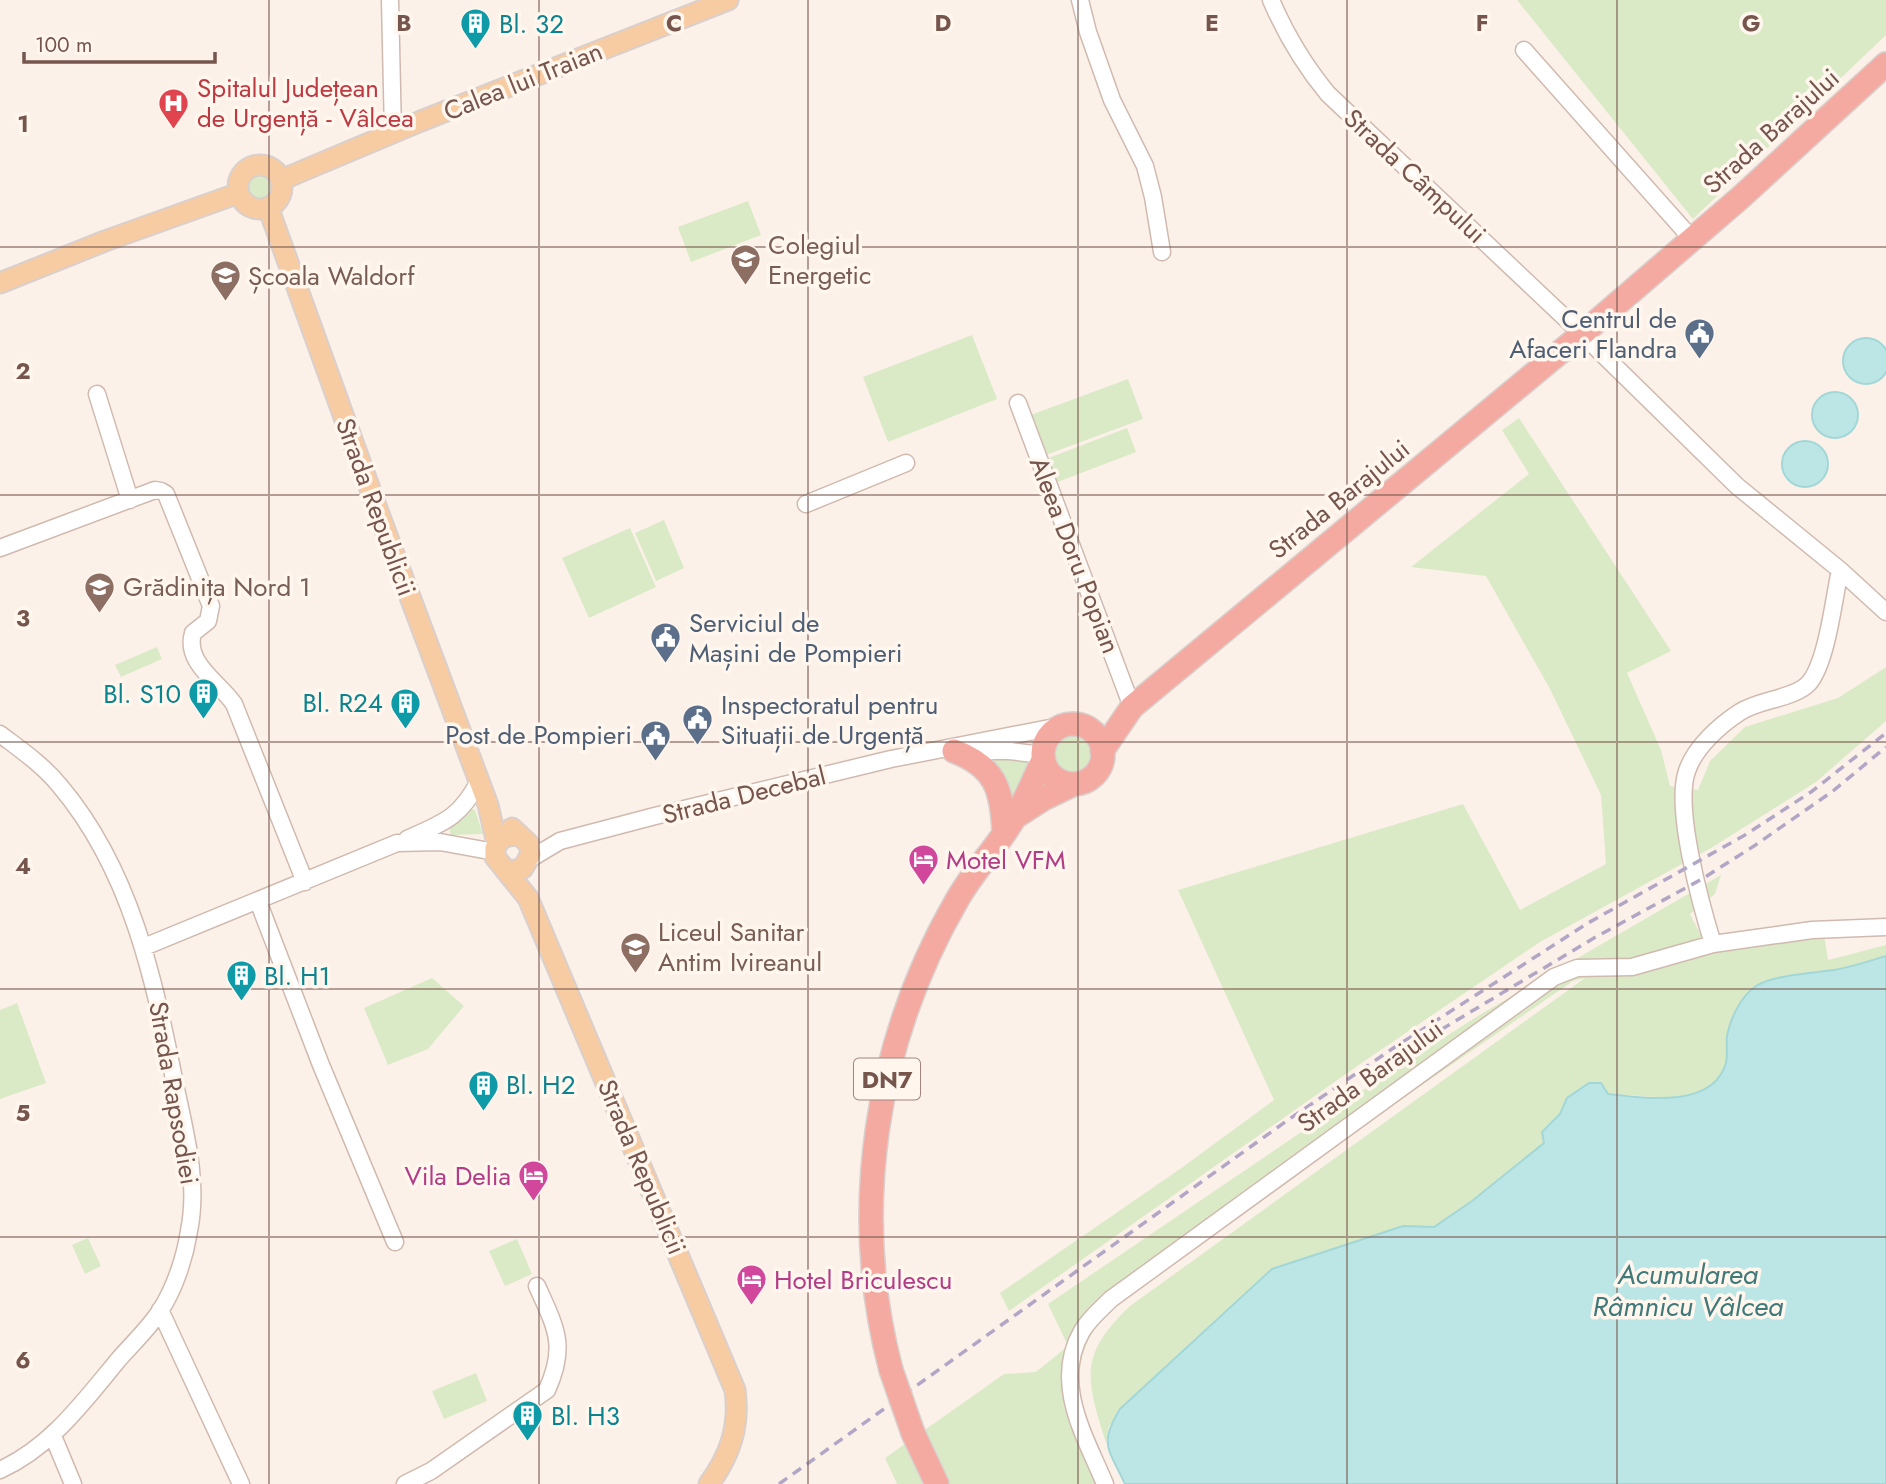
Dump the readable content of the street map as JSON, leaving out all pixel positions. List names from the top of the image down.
{
  "streets": {
    "highway": ["Strada Barajului", "DN7"],
    "main road": ["Calea lui Traian", "Strada Republicii"],
    "street": [
      "Strada Câmpului",
      "Aleea Doru Popian",
      "Strada Decebal",
      "Strada Rapsodiei"
    ]
  },
  "crossings": [
    ["Calea lui Traian", "Strada Republicii"],
    ["Strada Barajului", "Strada Câmpului"],
    ["Strada Barajului", "Aleea Doru Popian"],
    ["Strada Barajului", "Strada Decebal"],
    ["Strada Barajului", "DN7"],
    ["Strada Republicii", "Strada Decebal"],
    ["Strada Decebal", "DN7"]
  ],
  "water": ["Acumularea Râmnicu Vâlcea"],
  "places": {
    "building": [
      "Bl. 32",
      "Bl. S10",
      "Bl. R24",
      "Bl. H1",
      "Bl. H2",
      "Bl. H3"
    ],
    "hospital": ["Spitalul Județean de Urgență - Vâlcea"],
    "school or university": [
      "Colegiul Energetic",
      "Școala Waldorf",
      "Grădinița Nord 1",
      "Liceul Sanitar Antim Ivireanul"
    ],
    "public building": [
      "Centrul de Afaceri Flandra",
      "Serviciul de Mașini de Pompieri",
      "Inspectoratul pentru Situații de Urgență",
      "Post de Pompieri"
    ],
    "hotel": ["Motel VFM", "Vila Delia", "Hotel Briculescu"]
  },
  "scale_bar": "100 m",
  "grid": {
    "columns": [
      "B",
      "C",
      "D",
      "E",
      "F",
      "G"
    ],
    "rows": [
      "1",
      "2",
      "3",
      "4",
      "5",
      "6"
    ]
  }
}
